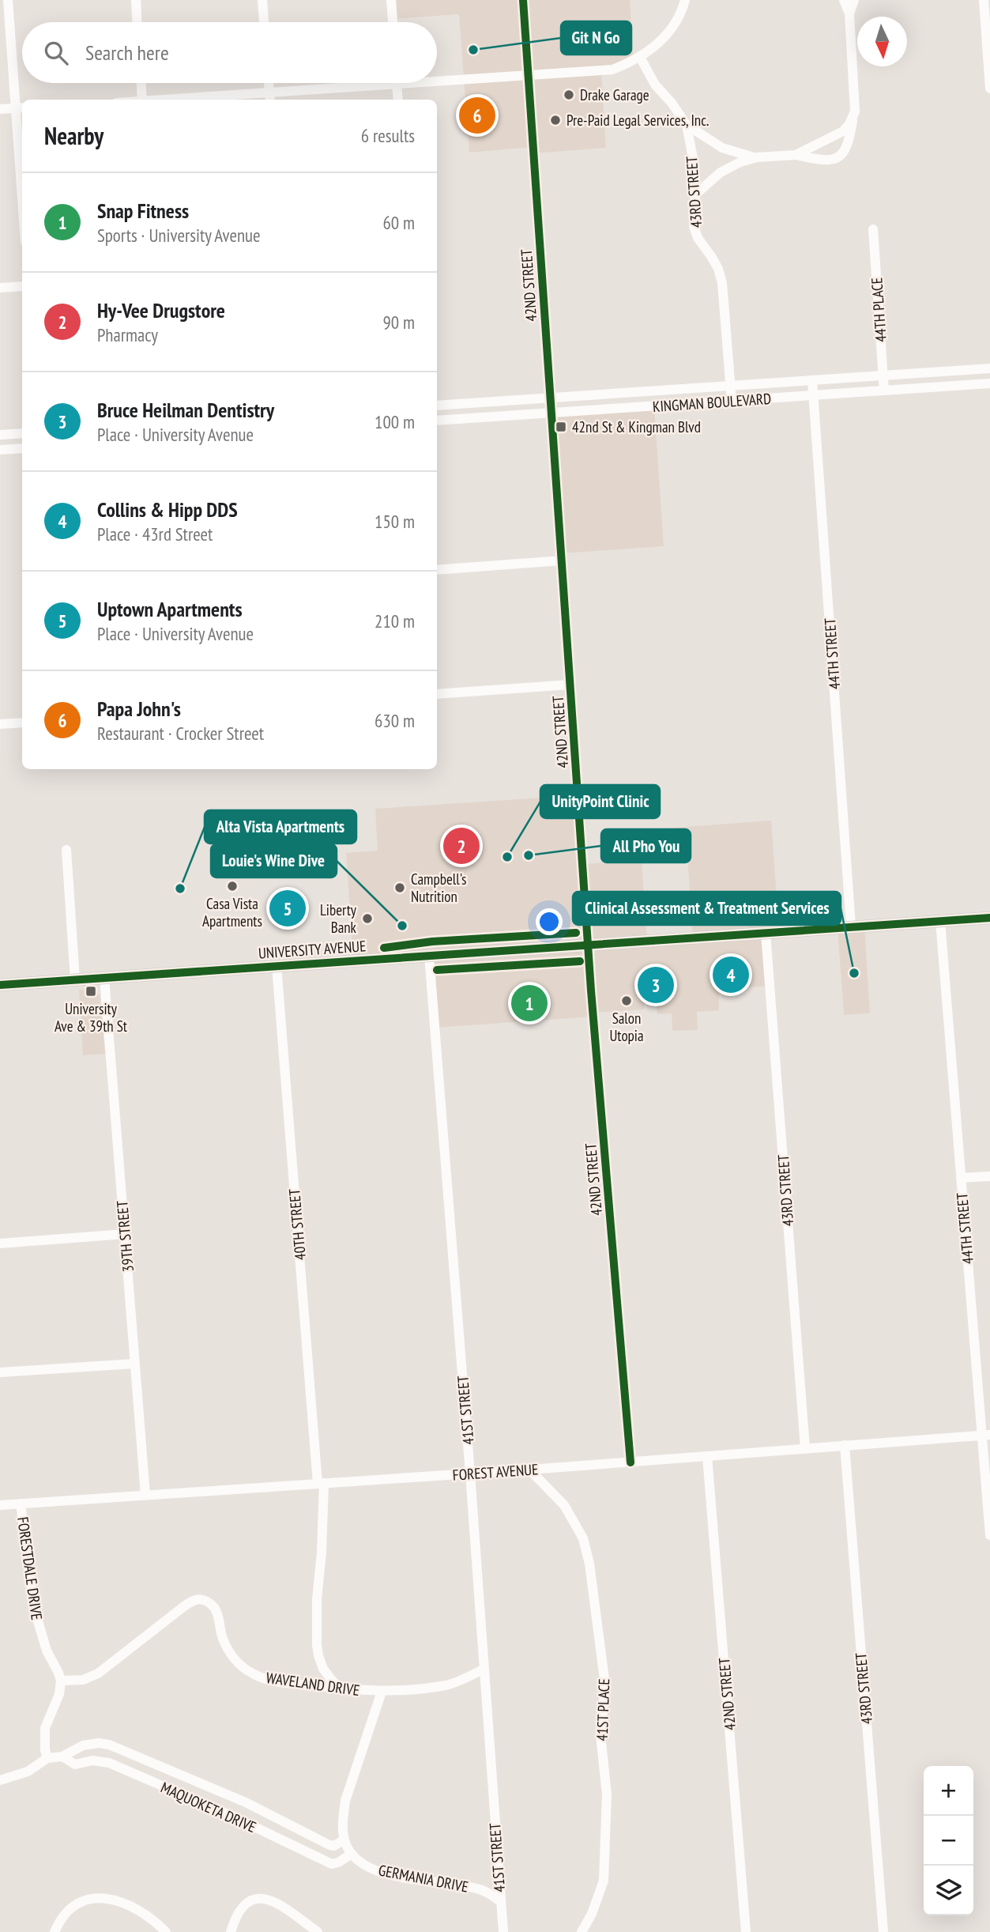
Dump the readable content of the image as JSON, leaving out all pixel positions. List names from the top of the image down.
{
  "streets": {
    "main road": ["UNIVERSITY AVENUE"],
    "street": [
      "43RD STREET",
      "42ND STREET",
      "44TH PLACE",
      "KINGMAN BOULEVARD",
      "44TH STREET",
      "40TH STREET",
      "39TH STREET",
      "41ST STREET",
      "FOREST AVENUE",
      "FORESTDALE DRIVE",
      "WAVELAND DRIVE",
      "41ST PLACE",
      "MAQUOKETA DRIVE",
      "GERMANIA DRIVE"
    ]
  },
  "crossings": [
    ["43RD STREET", "KINGMAN BOULEVARD"],
    ["43RD STREET", "UNIVERSITY AVENUE"],
    ["43RD STREET", "FOREST AVENUE"],
    ["42ND STREET", "KINGMAN BOULEVARD"],
    ["42ND STREET", "UNIVERSITY AVENUE"],
    ["42ND STREET", "FOREST AVENUE"],
    ["44TH PLACE", "KINGMAN BOULEVARD"],
    ["KINGMAN BOULEVARD", "44TH STREET"],
    ["44TH STREET", "UNIVERSITY AVENUE"],
    ["44TH STREET", "FOREST AVENUE"],
    ["UNIVERSITY AVENUE", "40TH STREET"],
    ["UNIVERSITY AVENUE", "39TH STREET"],
    ["UNIVERSITY AVENUE", "41ST STREET"],
    ["40TH STREET", "FOREST AVENUE"],
    ["39TH STREET", "FOREST AVENUE"],
    ["41ST STREET", "FOREST AVENUE"],
    ["41ST STREET", "WAVELAND DRIVE"],
    ["41ST STREET", "GERMANIA DRIVE"],
    ["FOREST AVENUE", "FORESTDALE DRIVE"],
    ["FOREST AVENUE", "41ST PLACE"],
    ["FORESTDALE DRIVE", "WAVELAND DRIVE"],
    ["WAVELAND DRIVE", "GERMANIA DRIVE"],
    ["MAQUOKETA DRIVE", "GERMANIA DRIVE"]
  ],
  "places": {
    "other": [
      "Git N Go",
      "Drake Garage",
      "Pre-Paid Legal Services, Inc.",
      "All Pho You",
      "UnityPoint Clinic",
      "Casa Vista Apartments",
      "Campbell's Nutrition",
      "Alta Vista Apartments",
      "Liberty Bank",
      "Louie's Wine Dive",
      "Clinical Assessment & Treatment Services",
      "Salon Utopia"
    ],
    "transit": ["42nd St & Kingman Blvd", "University Ave & 39th St"]
  },
  "north": "bottom",
  "page": {
    "search": "Search here",
    "pins": [
      "6",
      "2",
      "5",
      "4",
      "3",
      "1"
    ],
    "heading": ["Nearby", "6 results"],
    "list": [
      {
        "mark": "1",
        "name": "Snap Fitness",
        "note": "Sports · University Avenue",
        "value": "60 m"
      },
      {
        "mark": "2",
        "name": "Hy-Vee Drugstore",
        "note": "Pharmacy",
        "value": "90 m"
      },
      {
        "mark": "3",
        "name": "Bruce Heilman Dentistry",
        "note": "Place · University Avenue",
        "value": "100 m"
      },
      {
        "mark": "4",
        "name": "Collins & Hipp DDS",
        "note": "Place · 43rd Street",
        "value": "150 m"
      },
      {
        "mark": "5",
        "name": "Uptown Apartments",
        "note": "Place · University Avenue",
        "value": "210 m"
      },
      {
        "mark": "6",
        "name": "Papa John's",
        "note": "Restaurant · Crocker Street",
        "value": "630 m"
      }
    ],
    "map_buttons": ["+", "−"]
  }
}
